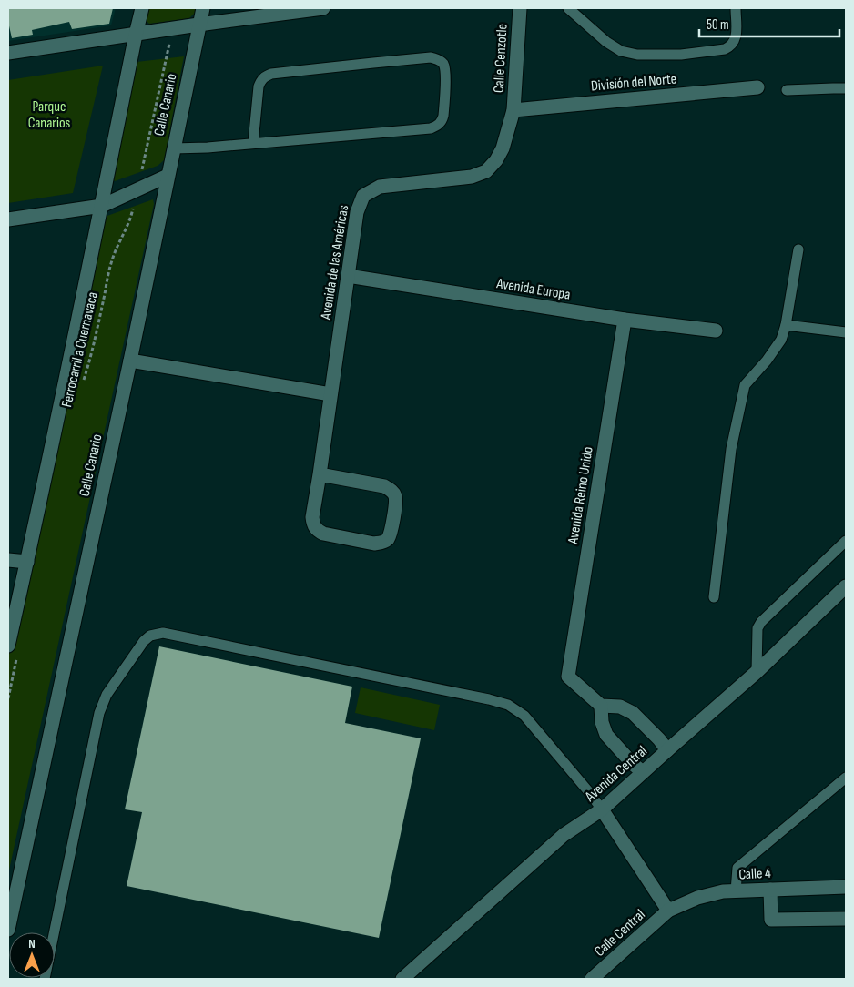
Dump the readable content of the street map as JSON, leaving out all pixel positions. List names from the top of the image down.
{
  "streets": {
    "street": [
      "Calle Cenzotle",
      "División del Norte",
      "Calle Canario",
      "Avenida de las Américas",
      "Avenida Europa",
      "Avenida Reino Unido",
      "Avenida Central",
      "Calle 4",
      "Calle Central"
    ],
    "path": ["Ferrocarril a Cuernavaca"]
  },
  "crossings": [
    ["Calle Cenzotle", "División del Norte"],
    ["Calle Cenzotle", "Avenida de las Américas"],
    ["División del Norte", "Avenida de las Américas"],
    ["Avenida de las Américas", "Avenida Europa"],
    ["Avenida Europa", "Avenida Reino Unido"],
    ["Calle 4", "Calle Central"]
  ],
  "parks": ["Parque Canarios"],
  "scale_bar": "50 m",
  "north": "top"
}
